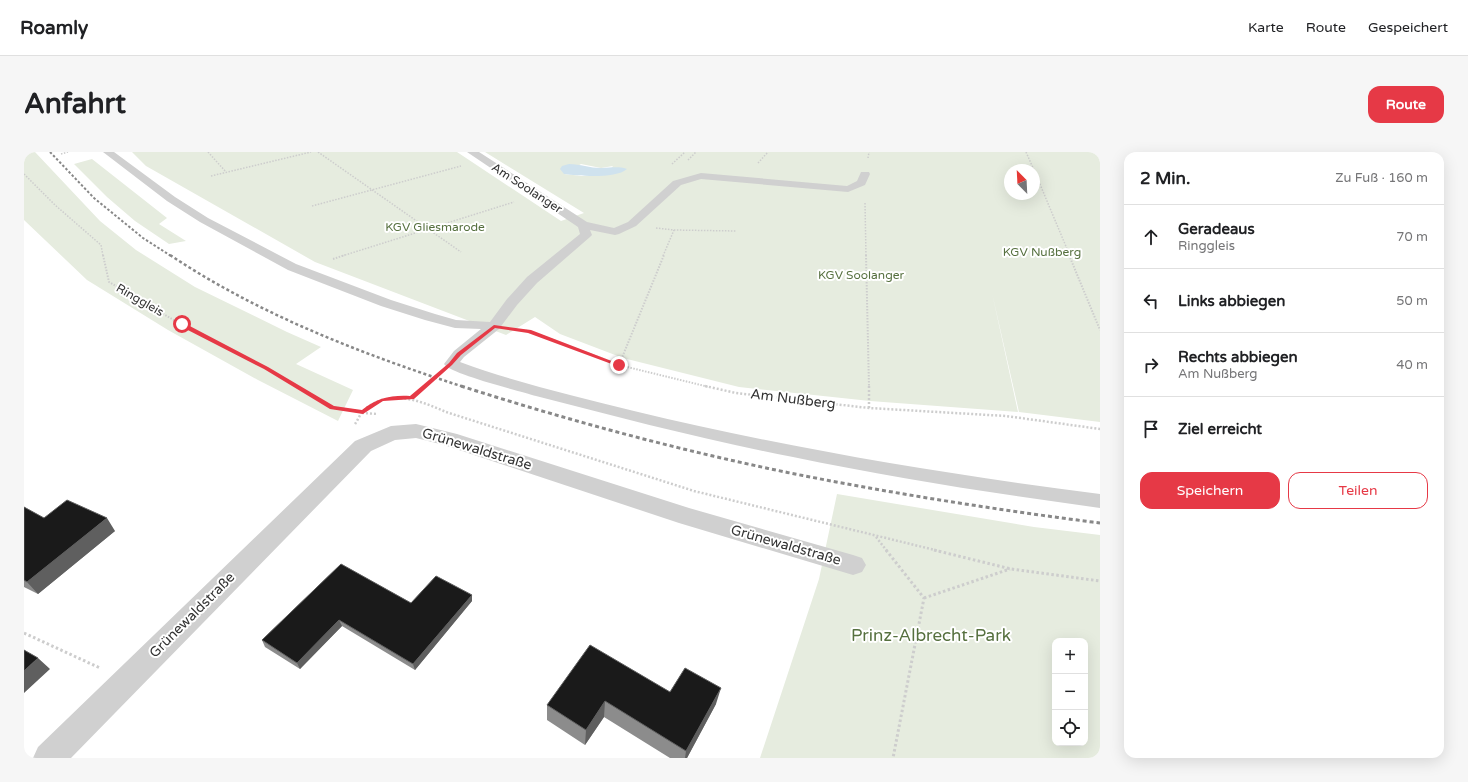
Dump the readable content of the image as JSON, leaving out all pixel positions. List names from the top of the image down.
{
  "streets": {
    "street": ["Grünewaldstraße"],
    "lane": ["Am Soolanger"],
    "path": ["Ringgleis", "Am Nußberg"]
  },
  "parks": [
    "KGV Gliesmarode",
    "KGV Nußberg",
    "KGV Soolanger",
    "Prinz-Albrecht-Park"
  ],
  "north": "top left",
  "page": {
    "header": "Roamly",
    "nav": ["Karte", "Route", "Gespeichert"],
    "buttons": [
      "Route",
      ["Speichern", "Teilen"]
    ],
    "title": "Anfahrt",
    "heading": ["2 Min.", "Zu Fuß · 160 m"],
    "list": [
      ["Geradeaus", "Ringgleis", "70 m"],
      ["Links abbiegen", "50 m"],
      ["Rechts abbiegen", "Am Nußberg", "40 m"],
      "Ziel erreicht"
    ],
    "map_buttons": ["+", "−"]
  }
}
